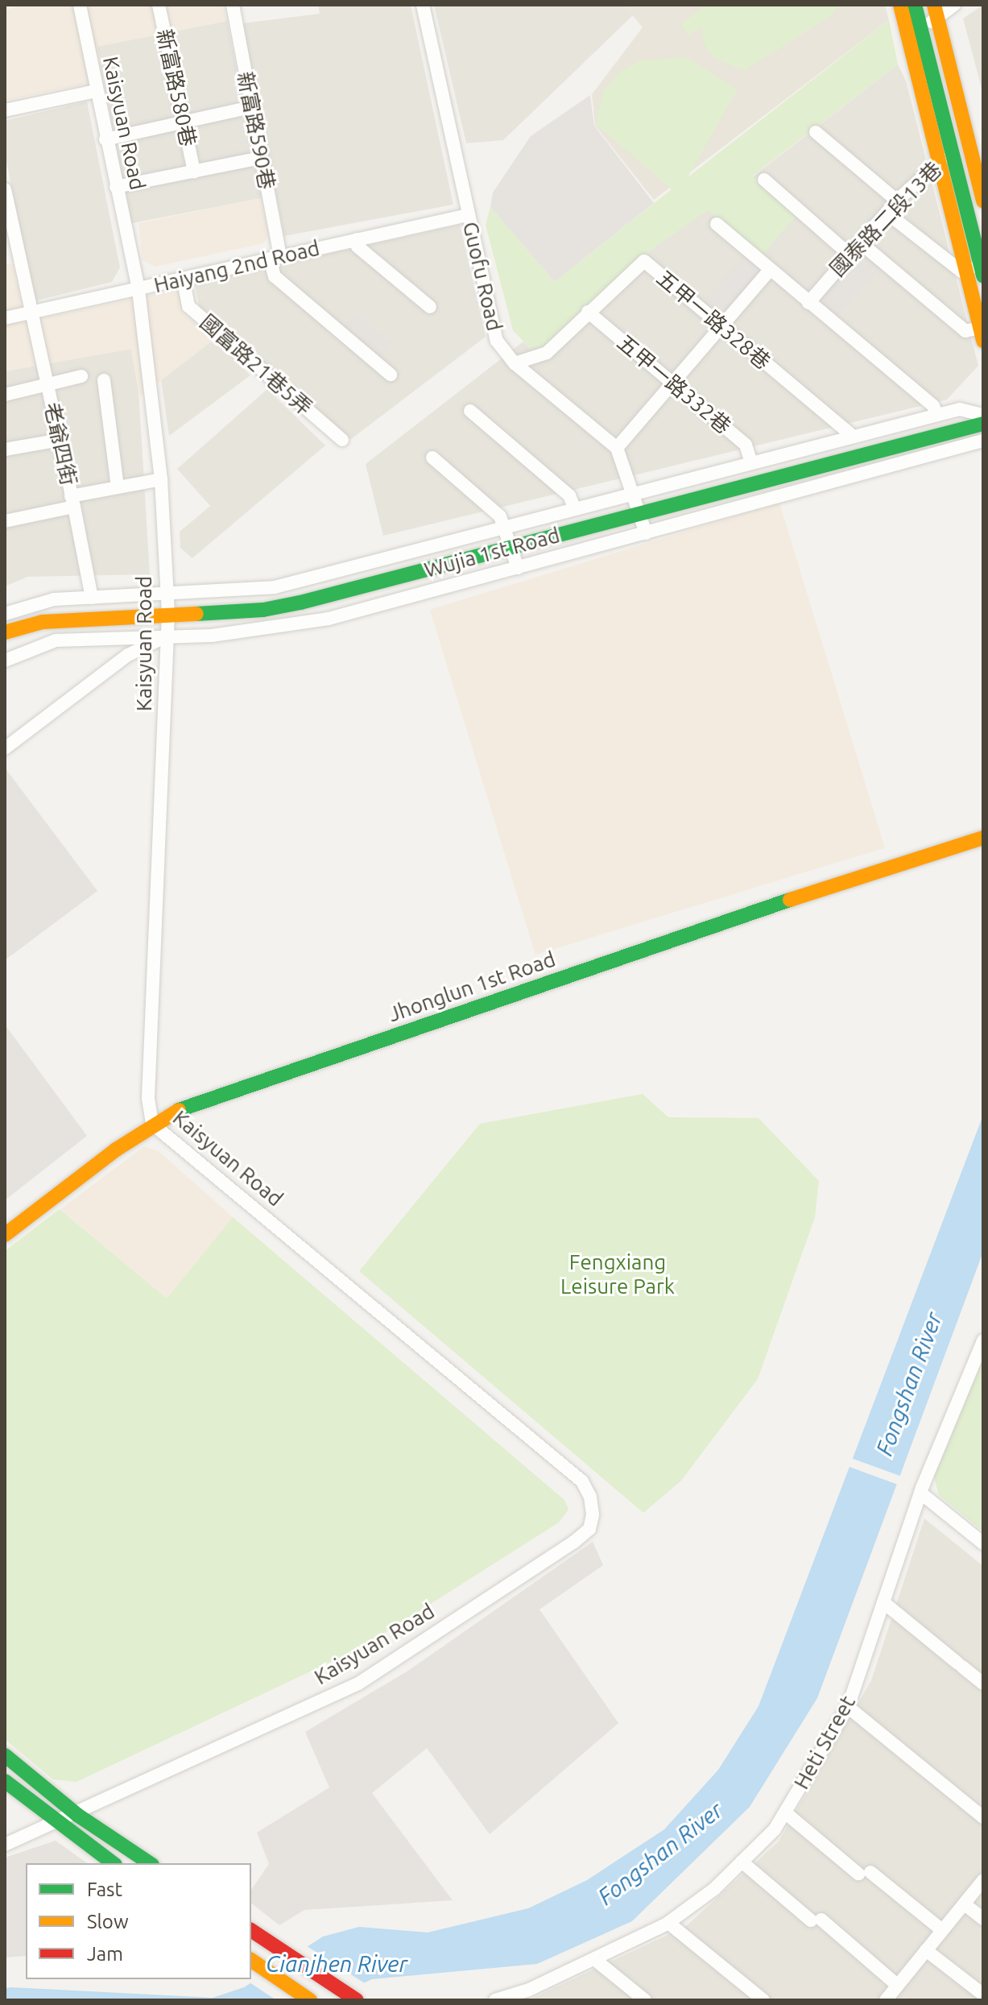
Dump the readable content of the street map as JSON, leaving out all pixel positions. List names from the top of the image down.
{
  "streets": {
    "street": [
      "新富路580巷",
      "Kaisyuan Road",
      "新富路590巷",
      "國泰路二段13巷",
      "Haiyang 2nd Road",
      "Guofu Road",
      "五甲一路328巷",
      "國富路21巷5弄",
      "五甲一路332巷",
      "老爺四街",
      "Wujia 1st Road",
      "Jhonglun 1st Road",
      "Heti Street"
    ]
  },
  "crossings": [
    ["Kaisyuan Road", "Haiyang 2nd Road"],
    ["Kaisyuan Road", "Wujia 1st Road"],
    ["Kaisyuan Road", "Jhonglun 1st Road"],
    ["新富路590巷", "Haiyang 2nd Road"],
    ["Haiyang 2nd Road", "Guofu Road"],
    ["Haiyang 2nd Road", "國富路21巷5弄"],
    ["Haiyang 2nd Road", "老爺四街"],
    ["Guofu Road", "五甲一路328巷"],
    ["五甲一路328巷", "五甲一路332巷"],
    ["五甲一路328巷", "Wujia 1st Road"],
    ["五甲一路332巷", "Wujia 1st Road"]
  ],
  "water": ["Fongshan River", "Cianjhen River"],
  "parks": ["Fengxiang Leisure Park"],
  "legend": ["Fast", "Slow", "Jam"]
}
